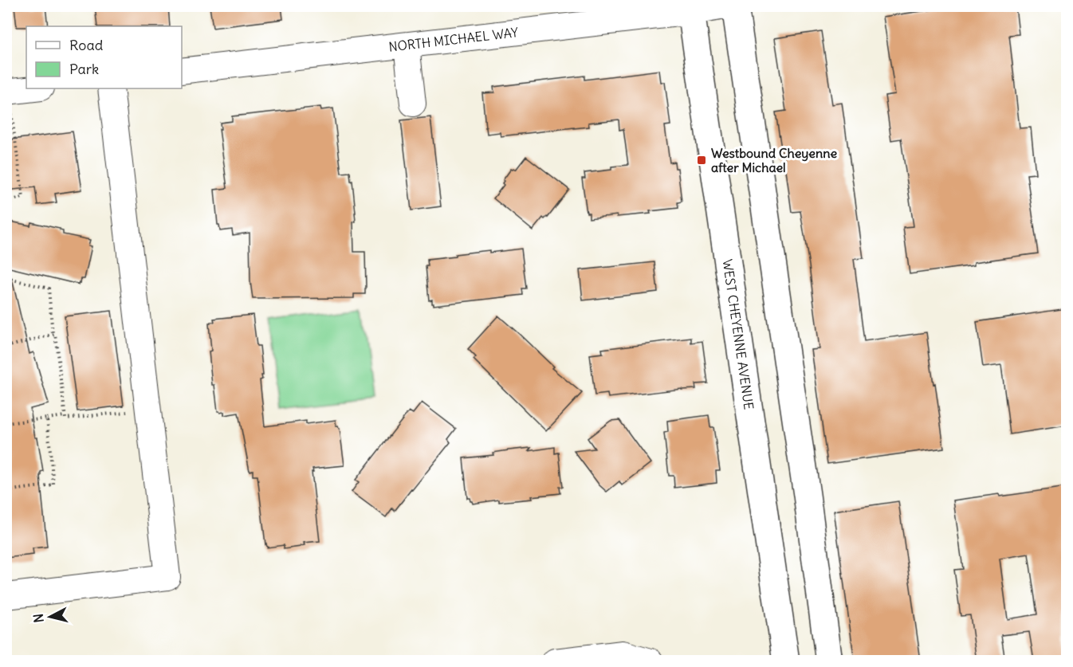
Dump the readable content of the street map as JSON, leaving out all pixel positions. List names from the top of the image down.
{
  "streets": {
    "main road": ["WEST CHEYENNE AVENUE"],
    "street": ["NORTH MICHAEL WAY"]
  },
  "crossings": [
    ["NORTH MICHAEL WAY", "WEST CHEYENNE AVENUE"]
  ],
  "places": {
    "transit": ["Westbound Cheyenne after Michael"]
  },
  "legend": ["Road", "Park"],
  "north": "left"
}
